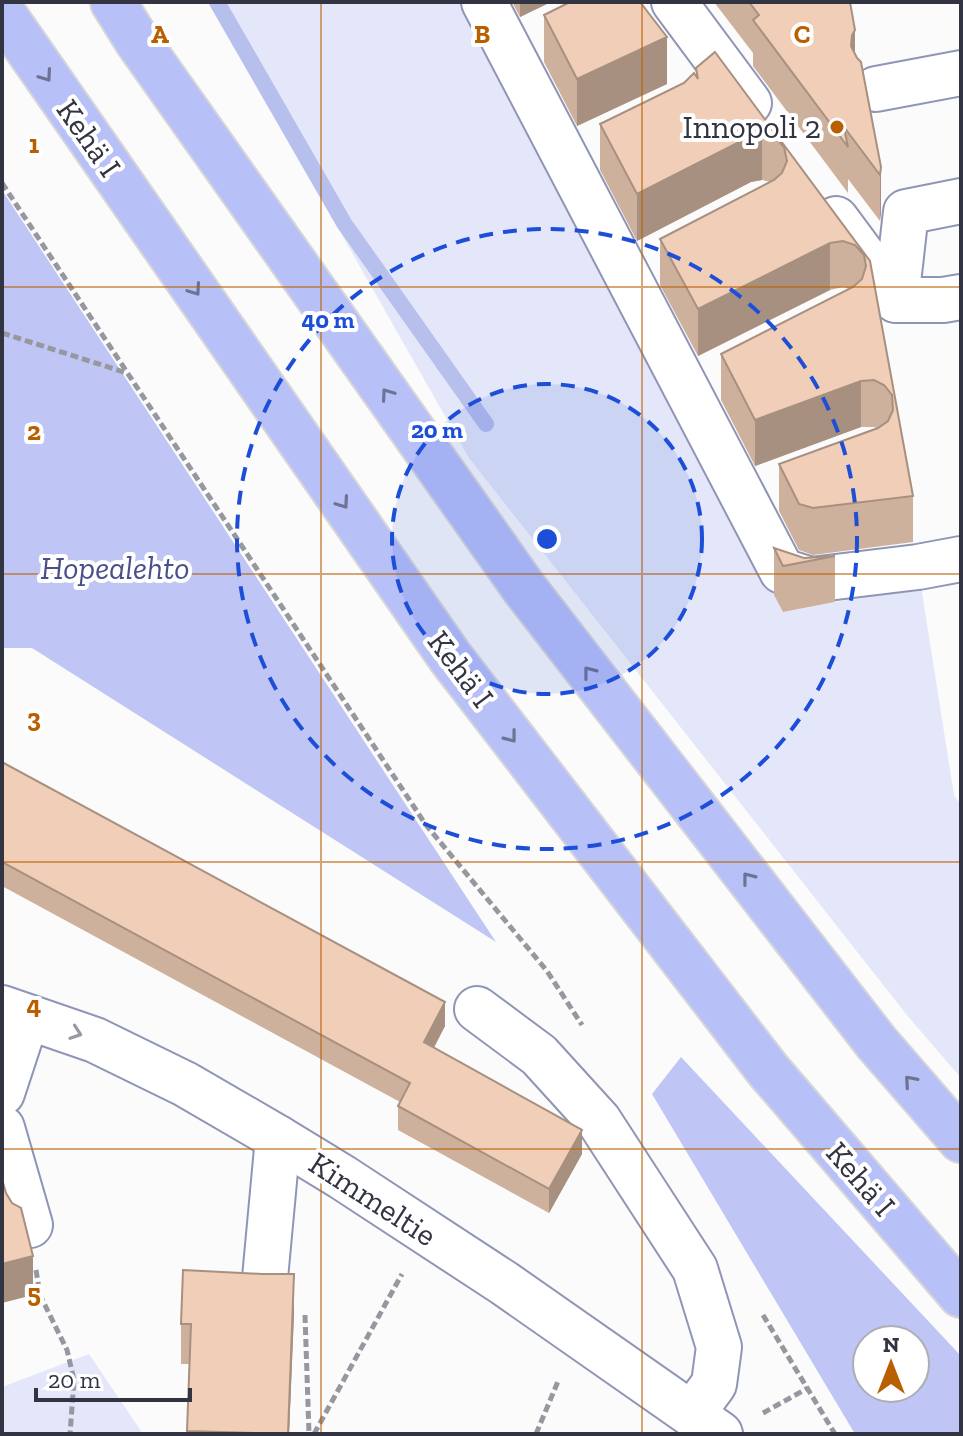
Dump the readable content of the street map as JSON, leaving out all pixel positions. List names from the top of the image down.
{
  "streets": {
    "highway": ["Kehä I"],
    "street": ["Kimmeltie"]
  },
  "one_way": ["Kimmeltie"],
  "parks": ["Hopealehto"],
  "places": ["Innopoli 2"],
  "scale_bar": "20 m",
  "north": "top",
  "grid": {
    "columns": ["A", "B", "C"],
    "rows": [
      "1",
      "2",
      "3",
      "4",
      "5"
    ]
  },
  "rings": ["40 m", "20 m"]
}
